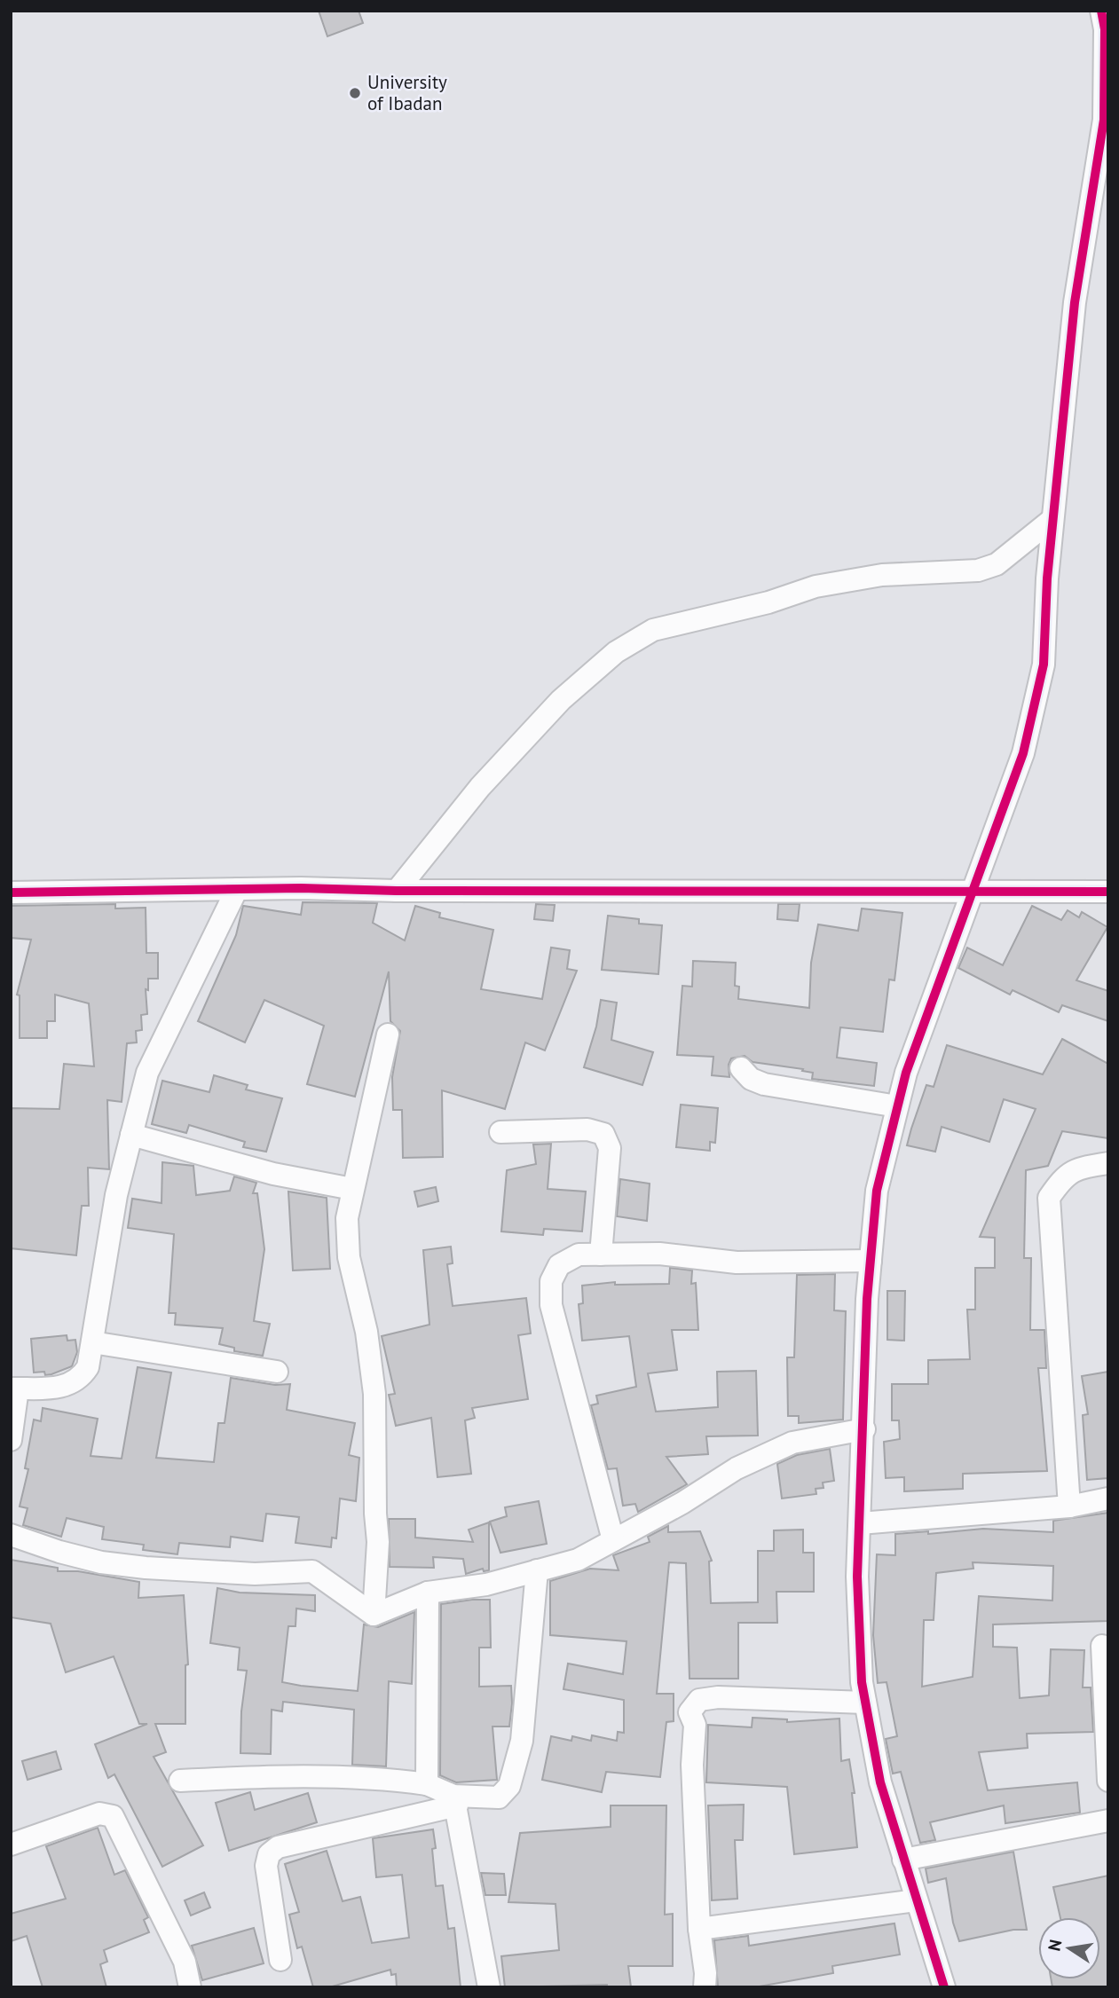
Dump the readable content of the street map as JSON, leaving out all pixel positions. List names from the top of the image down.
{
  "places": ["University of Ibadan"],
  "north": "left"
}
